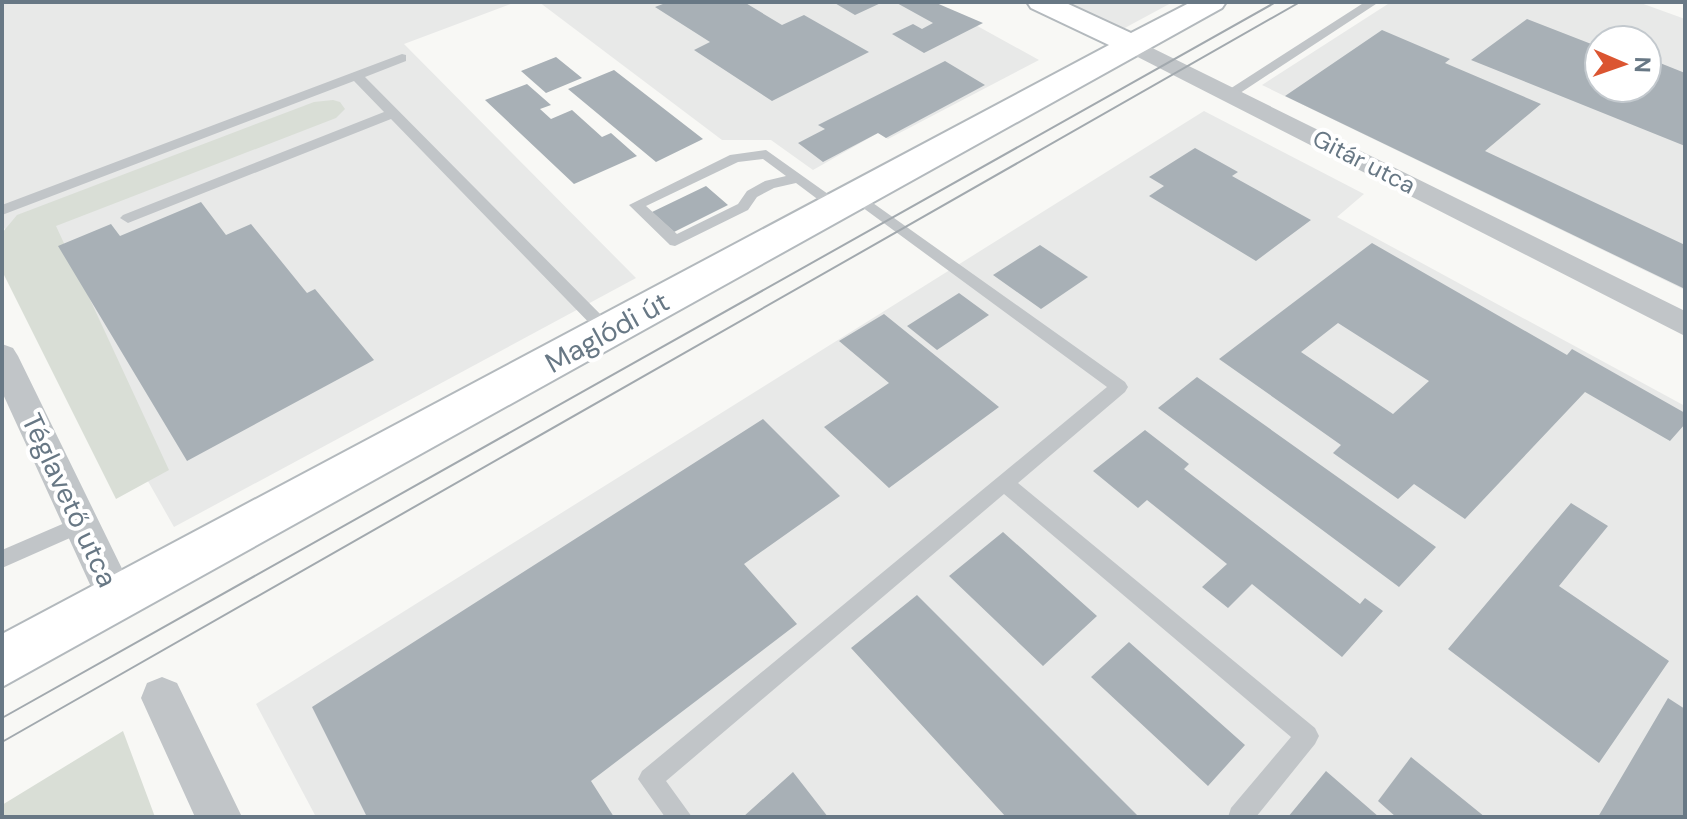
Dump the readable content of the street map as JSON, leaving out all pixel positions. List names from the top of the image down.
{
  "streets": {
    "street": ["Gitár utca", "Maglódi út", "Téglavető utca"]
  },
  "crossings": [
    ["Gitár utca", "Maglódi út"],
    ["Maglódi út", "Téglavető utca"]
  ],
  "north": "right"
}
